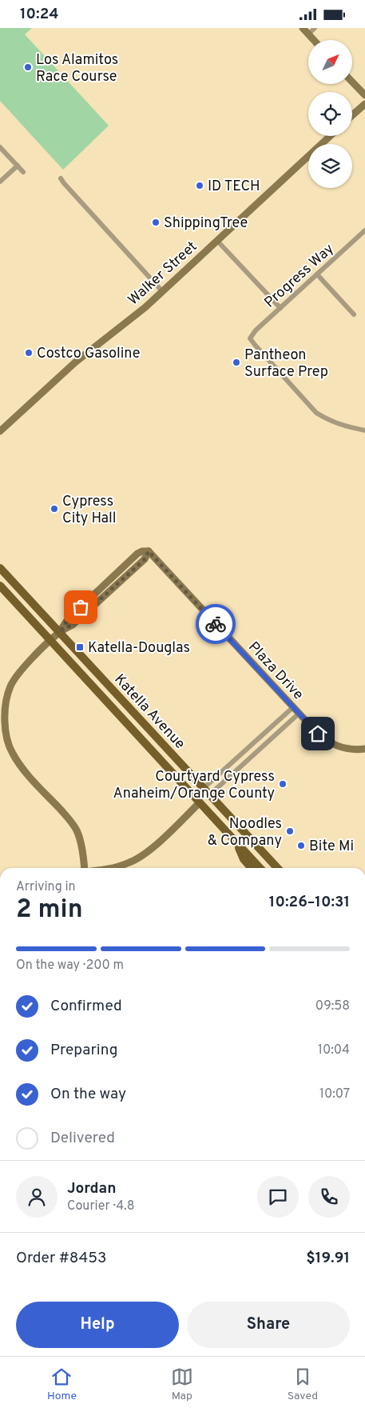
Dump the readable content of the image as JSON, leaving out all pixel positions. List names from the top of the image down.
{
  "streets": {
    "main road": ["Katella Avenue"],
    "street": ["Walker Street", "Progress Way", "Plaza Drive"]
  },
  "crossings": [
    ["Plaza Drive", "Katella Avenue"]
  ],
  "places": {
    "other": [
      "Los Alamitos Race Course",
      "ID TECH",
      "ShippingTree",
      "Costco Gasoline",
      "Pantheon Surface Prep",
      "Cypress City Hall",
      "Courtyard Cypress Anaheim/Orange County",
      "Noodles & Company",
      "Bite Mi"
    ],
    "transit": ["Katella-Douglas"]
  },
  "north": "top right",
  "page": {
    "status": "10:24",
    "heading": ["2 min", "Arriving in", "10:26–10:31"],
    "panel": [
      "Jordan",
      "Courier · 4.8",
      "Order #8453",
      "$19.91"
    ],
    "bar": "On the way · 200 m",
    "list": [
      ["Confirmed", "09:58"],
      ["Preparing", "10:04"],
      ["On the way", "10:07"],
      "Delivered"
    ],
    "buttons": ["Help", "Share"],
    "tabs": ["Home", "Map", "Saved"]
  }
}
